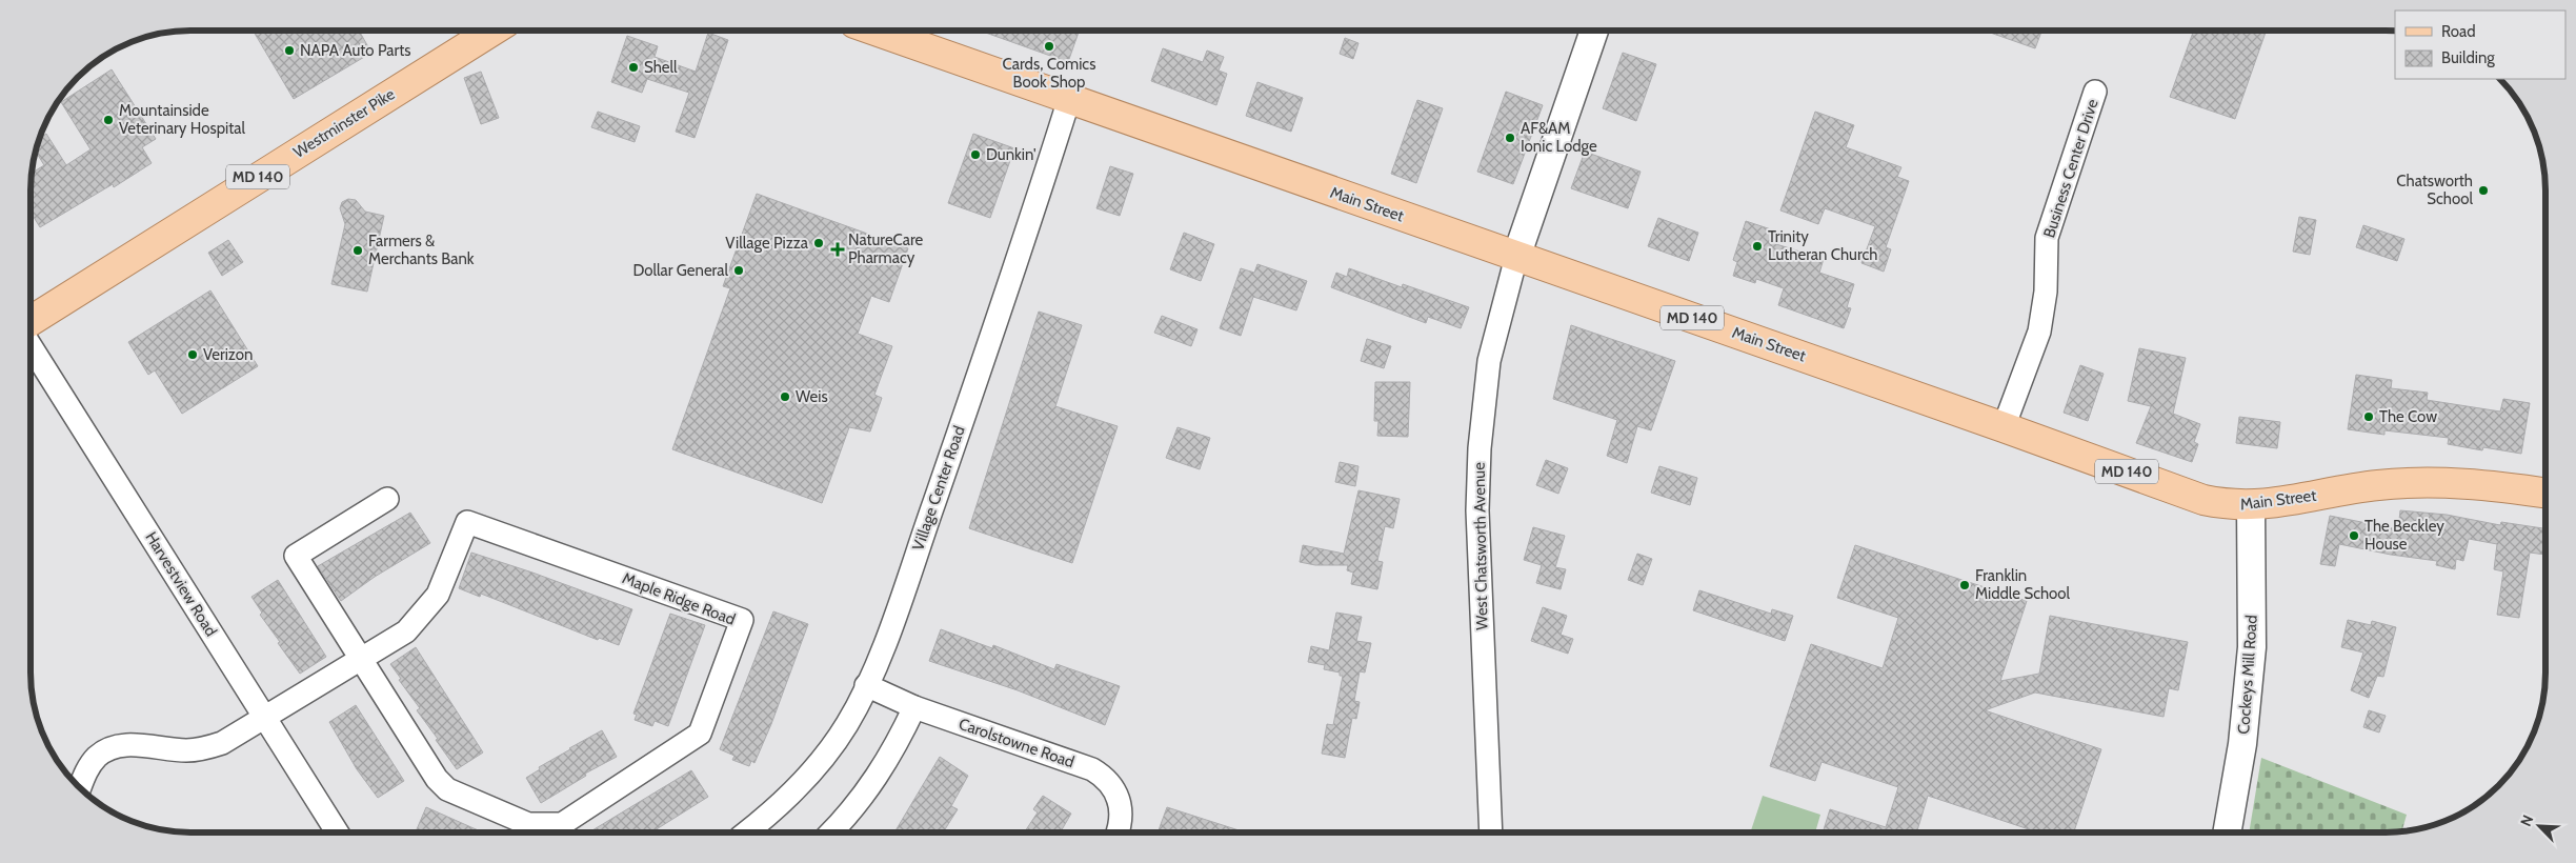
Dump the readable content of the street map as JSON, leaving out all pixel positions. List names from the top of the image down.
{
  "streets": {
    "main road": ["Westminster Pike", "MD 140", "Main Street"],
    "street": [
      "Business Center Drive",
      "Village Center Road",
      "West Chatsworth Avenue",
      "Harvestview Road",
      "Maple Ridge Road",
      "Cockeys Mill Road",
      "Carolstowne Road"
    ]
  },
  "crossings": [
    ["Business Center Drive", "Main Street"],
    ["Main Street", "Village Center Road"],
    ["Main Street", "West Chatsworth Avenue"],
    ["Main Street", "Cockeys Mill Road"],
    ["Village Center Road", "Carolstowne Road"],
    ["Harvestview Road", "Maple Ridge Road"]
  ],
  "places": {
    "other": [
      "Cards, Comics Book Shop",
      "NAPA Auto Parts",
      "Shell",
      "Mountainside Veterinary Hospital",
      "AF&AM Ionic Lodge",
      "Dunkin'",
      "Chatsworth School",
      "Village Pizza",
      "Trinity Lutheran Church",
      "Farmers & Merchants Bank",
      "Dollar General",
      "Verizon",
      "Weis",
      "The Cow",
      "The Beckley House",
      "Franklin Middle School"
    ],
    "health": ["NatureCare Pharmacy"]
  },
  "legend": ["Road", "Building"],
  "north": "top left"
}
